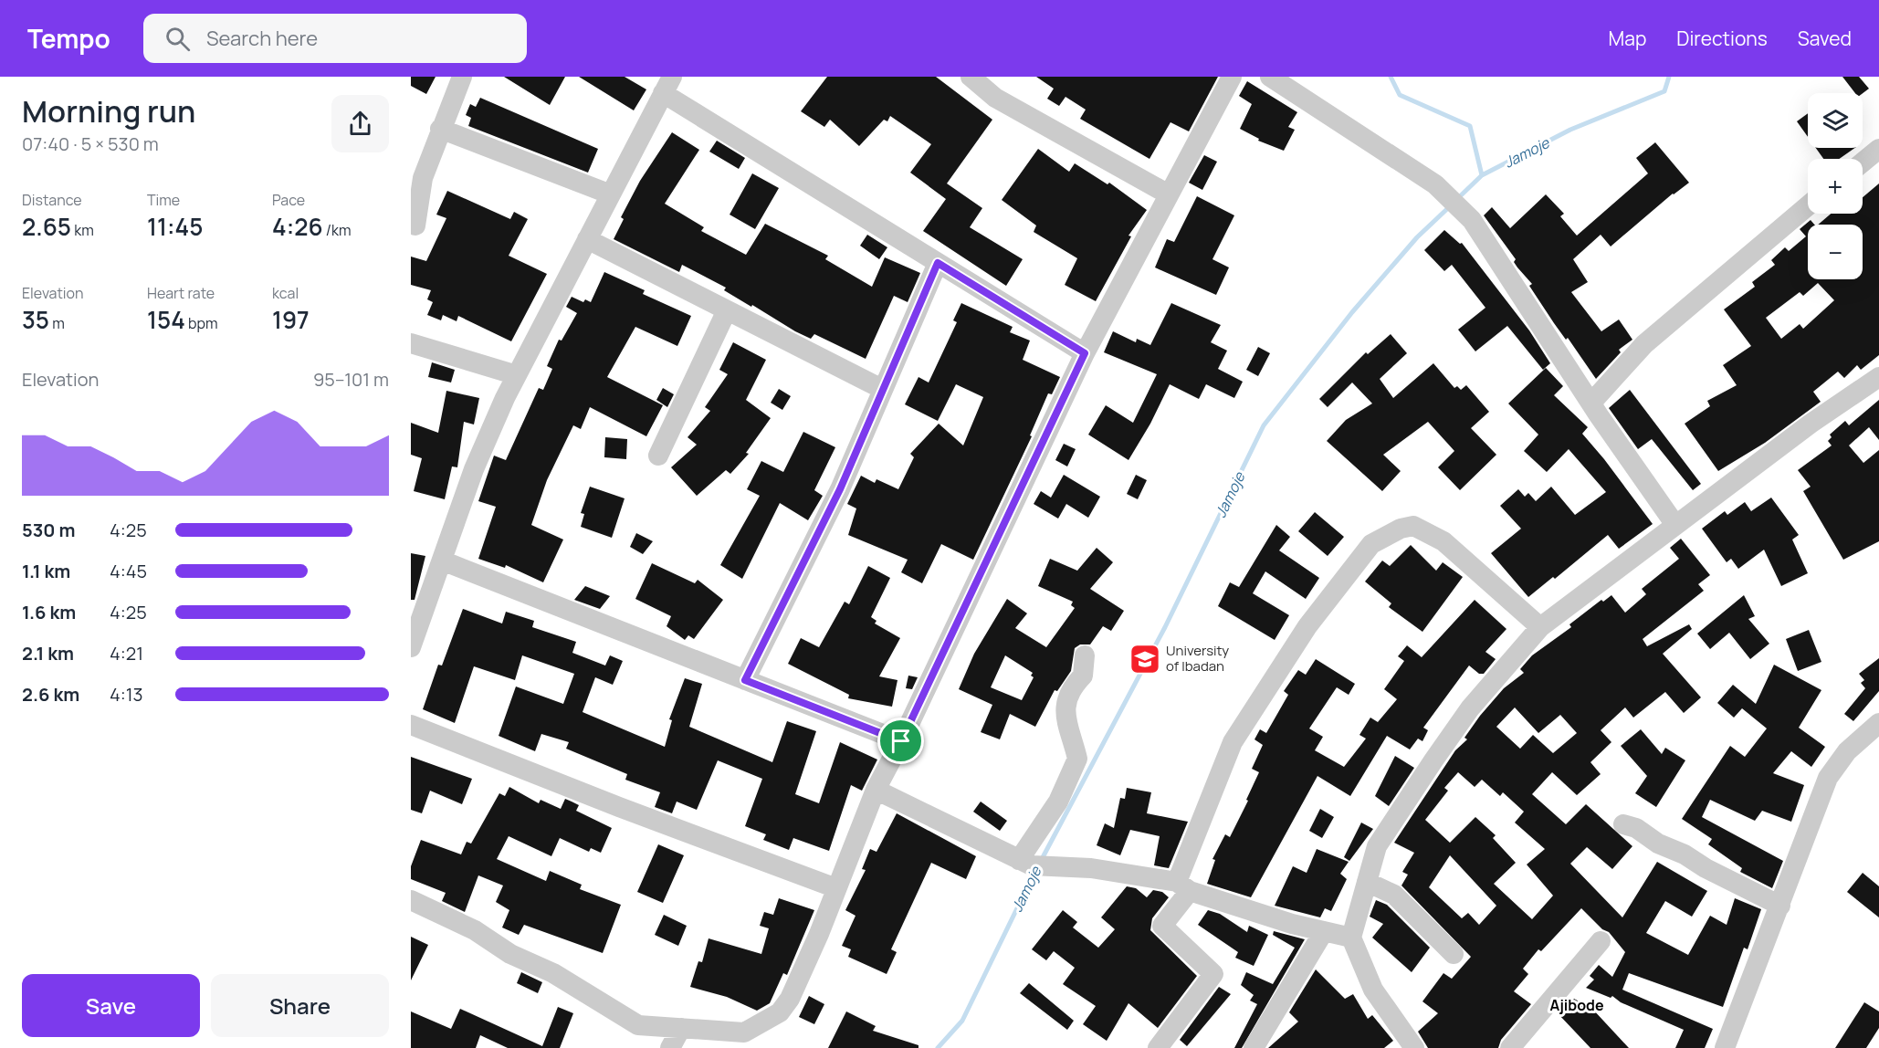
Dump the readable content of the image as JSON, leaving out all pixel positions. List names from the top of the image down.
{
  "districts": ["Ajibode"],
  "water": ["Jamoje"],
  "places": {
    "school or university": ["University of Ibadan"]
  },
  "page": {
    "header": "Tempo",
    "search": "Search here",
    "nav": ["Map", "Directions", "Saved"],
    "heading": ["Morning run", "07:40 · 5 × 530 m"],
    "map_buttons": ["+", "−"],
    "stats": [
      ["Distance", "2.65 km"],
      ["Time", "11:45"],
      ["Pace", "4:26 /km"],
      ["Elevation", "35 m"],
      ["Heart rate", "154 bpm"],
      ["kcal", "197"]
    ],
    "chart": ["Elevation", "95–101 m"],
    "list": [
      {
        "name": "530 m",
        "note": "4:25"
      },
      {
        "name": "1.1 km",
        "note": "4:45"
      },
      {
        "name": "1.6 km",
        "note": "4:25"
      },
      {
        "name": "2.1 km",
        "note": "4:21"
      },
      {
        "name": "2.6 km",
        "note": "4:13"
      }
    ],
    "buttons": ["Save", "Share"]
  }
}
